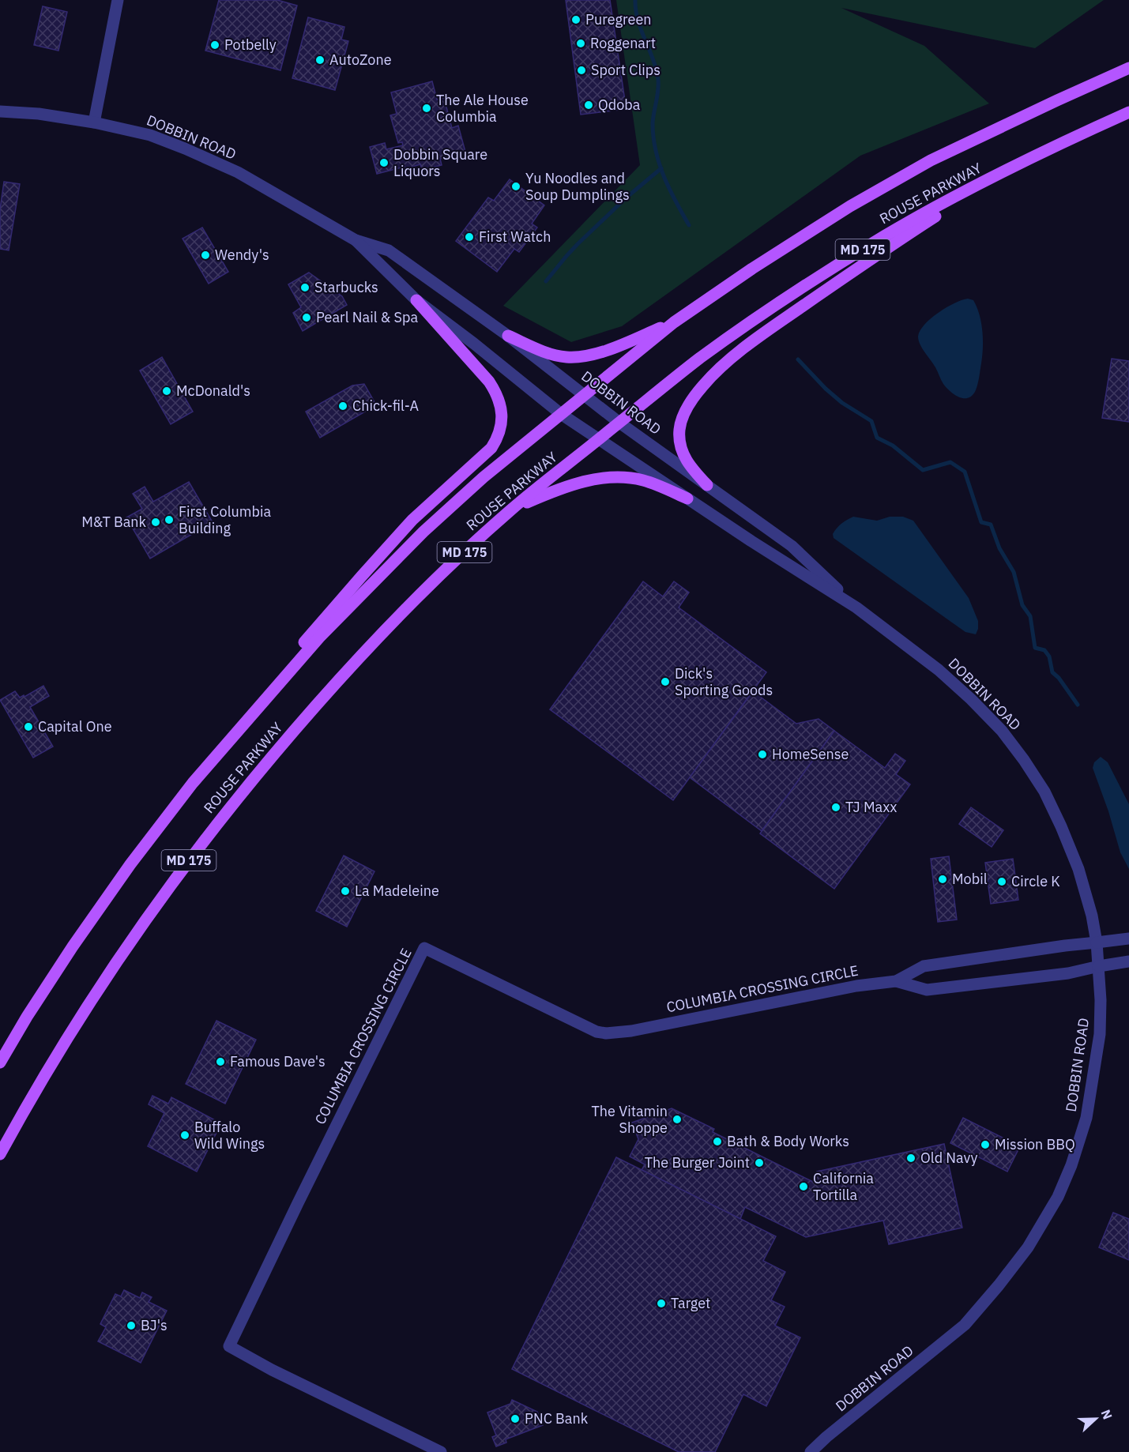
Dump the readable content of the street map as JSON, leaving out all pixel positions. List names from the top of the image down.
{
  "streets": {
    "main road": ["ROUSE PARKWAY", "MD 175"],
    "street": ["DOBBIN ROAD", "COLUMBIA CROSSING CIRCLE"]
  },
  "crossings": [
    ["DOBBIN ROAD", "ROUSE PARKWAY"],
    ["DOBBIN ROAD", "COLUMBIA CROSSING CIRCLE"]
  ],
  "places": [
    "Puregreen",
    "Roggenart",
    "Potbelly",
    "AutoZone",
    "Sport Clips",
    "Qdoba",
    "The Ale House Columbia",
    "Dobbin Square Liquors",
    "Yu Noodles and Soup Dumplings",
    "First Watch",
    "Wendy's",
    "Starbucks",
    "Pearl Nail & Spa",
    "McDonald's",
    "Chick-fil-A",
    "First Columbia Building",
    "M&T Bank",
    "Dick's Sporting Goods",
    "Capital One",
    "HomeSense",
    "TJ Maxx",
    "Mobil",
    "Circle K",
    "La Madeleine",
    "Famous Dave's",
    "The Vitamin Shoppe",
    "Buffalo Wild Wings",
    "Bath & Body Works",
    "Mission BBQ",
    "Old Navy",
    "The Burger Joint",
    "California Tortilla",
    "Target",
    "BJ's",
    "PNC Bank"
  ],
  "north": "right"
}
